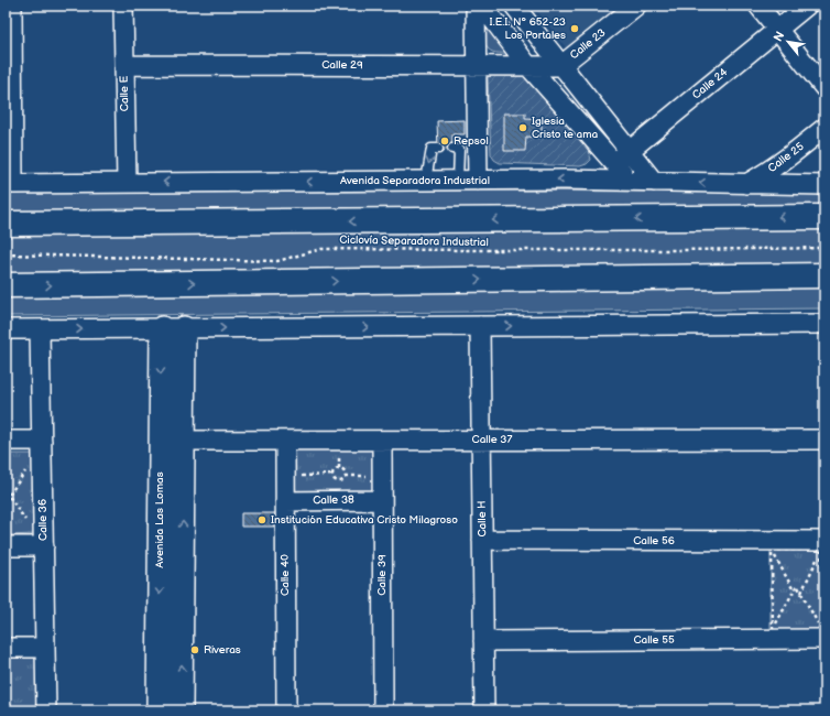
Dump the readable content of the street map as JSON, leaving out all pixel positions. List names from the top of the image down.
{
  "streets": {
    "street": [
      "Calle 23",
      "Calle 29",
      "Calle 24",
      "Calle E",
      "Calle 25",
      "Avenida Separadora Industrial",
      "Calle 37",
      "Calle 38",
      "Calle H",
      "Calle 36",
      "Avenida Las Lomas",
      "Calle 56",
      "Calle 40",
      "Calle 39",
      "Calle 55"
    ],
    "path": ["Ciclovía Separadora Industrial"]
  },
  "crossings": [
    ["Calle 23", "Calle 29"],
    ["Calle 29", "Calle E"],
    ["Calle E", "Avenida Separadora Industrial"],
    ["Calle 25", "Avenida Separadora Industrial"],
    ["Calle 37", "Calle H"],
    ["Calle 37", "Avenida Las Lomas"],
    ["Calle 37", "Calle 40"],
    ["Calle 37", "Calle 39"],
    ["Calle 38", "Calle 40"],
    ["Calle 38", "Calle 39"],
    ["Calle H", "Calle 56"],
    ["Calle H", "Calle 55"]
  ],
  "places": [
    "I.E.I. N° 652-23 Los Portales",
    "Iglesia Cristo te ama",
    "Repsol",
    "Institución Educativa Cristo Milagroso",
    "Riveras"
  ],
  "north": "top left"
}
